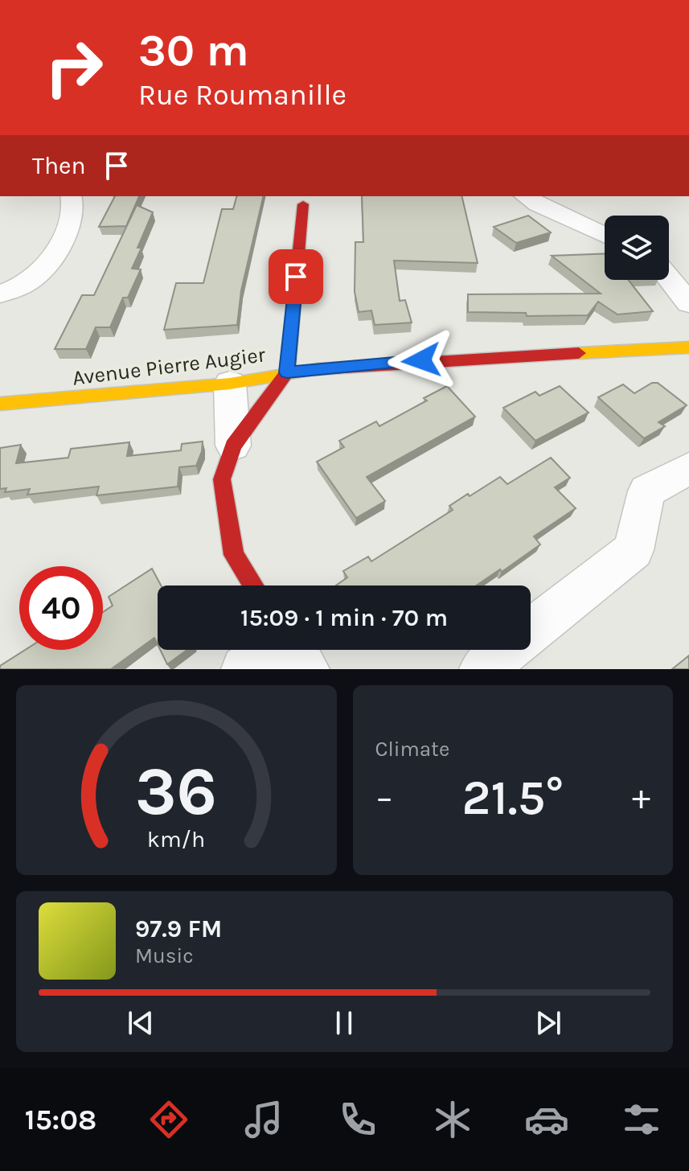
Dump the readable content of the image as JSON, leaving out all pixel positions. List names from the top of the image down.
{
  "streets": {
    "street": ["Avenue Pierre Augier"]
  },
  "page": {
    "turn": ["30 m", "Rue Roumanille"],
    "then": "Then",
    "limit": "40",
    "trip": "15:09 · 1 min · 70 m",
    "tile": "Climate",
    "heat": ["−", "21.5°", "+"],
    "song": ["97.9 FM", "Music"],
    "tabs": "15:08",
    "gauge": ["36", "km/h"]
  }
}
